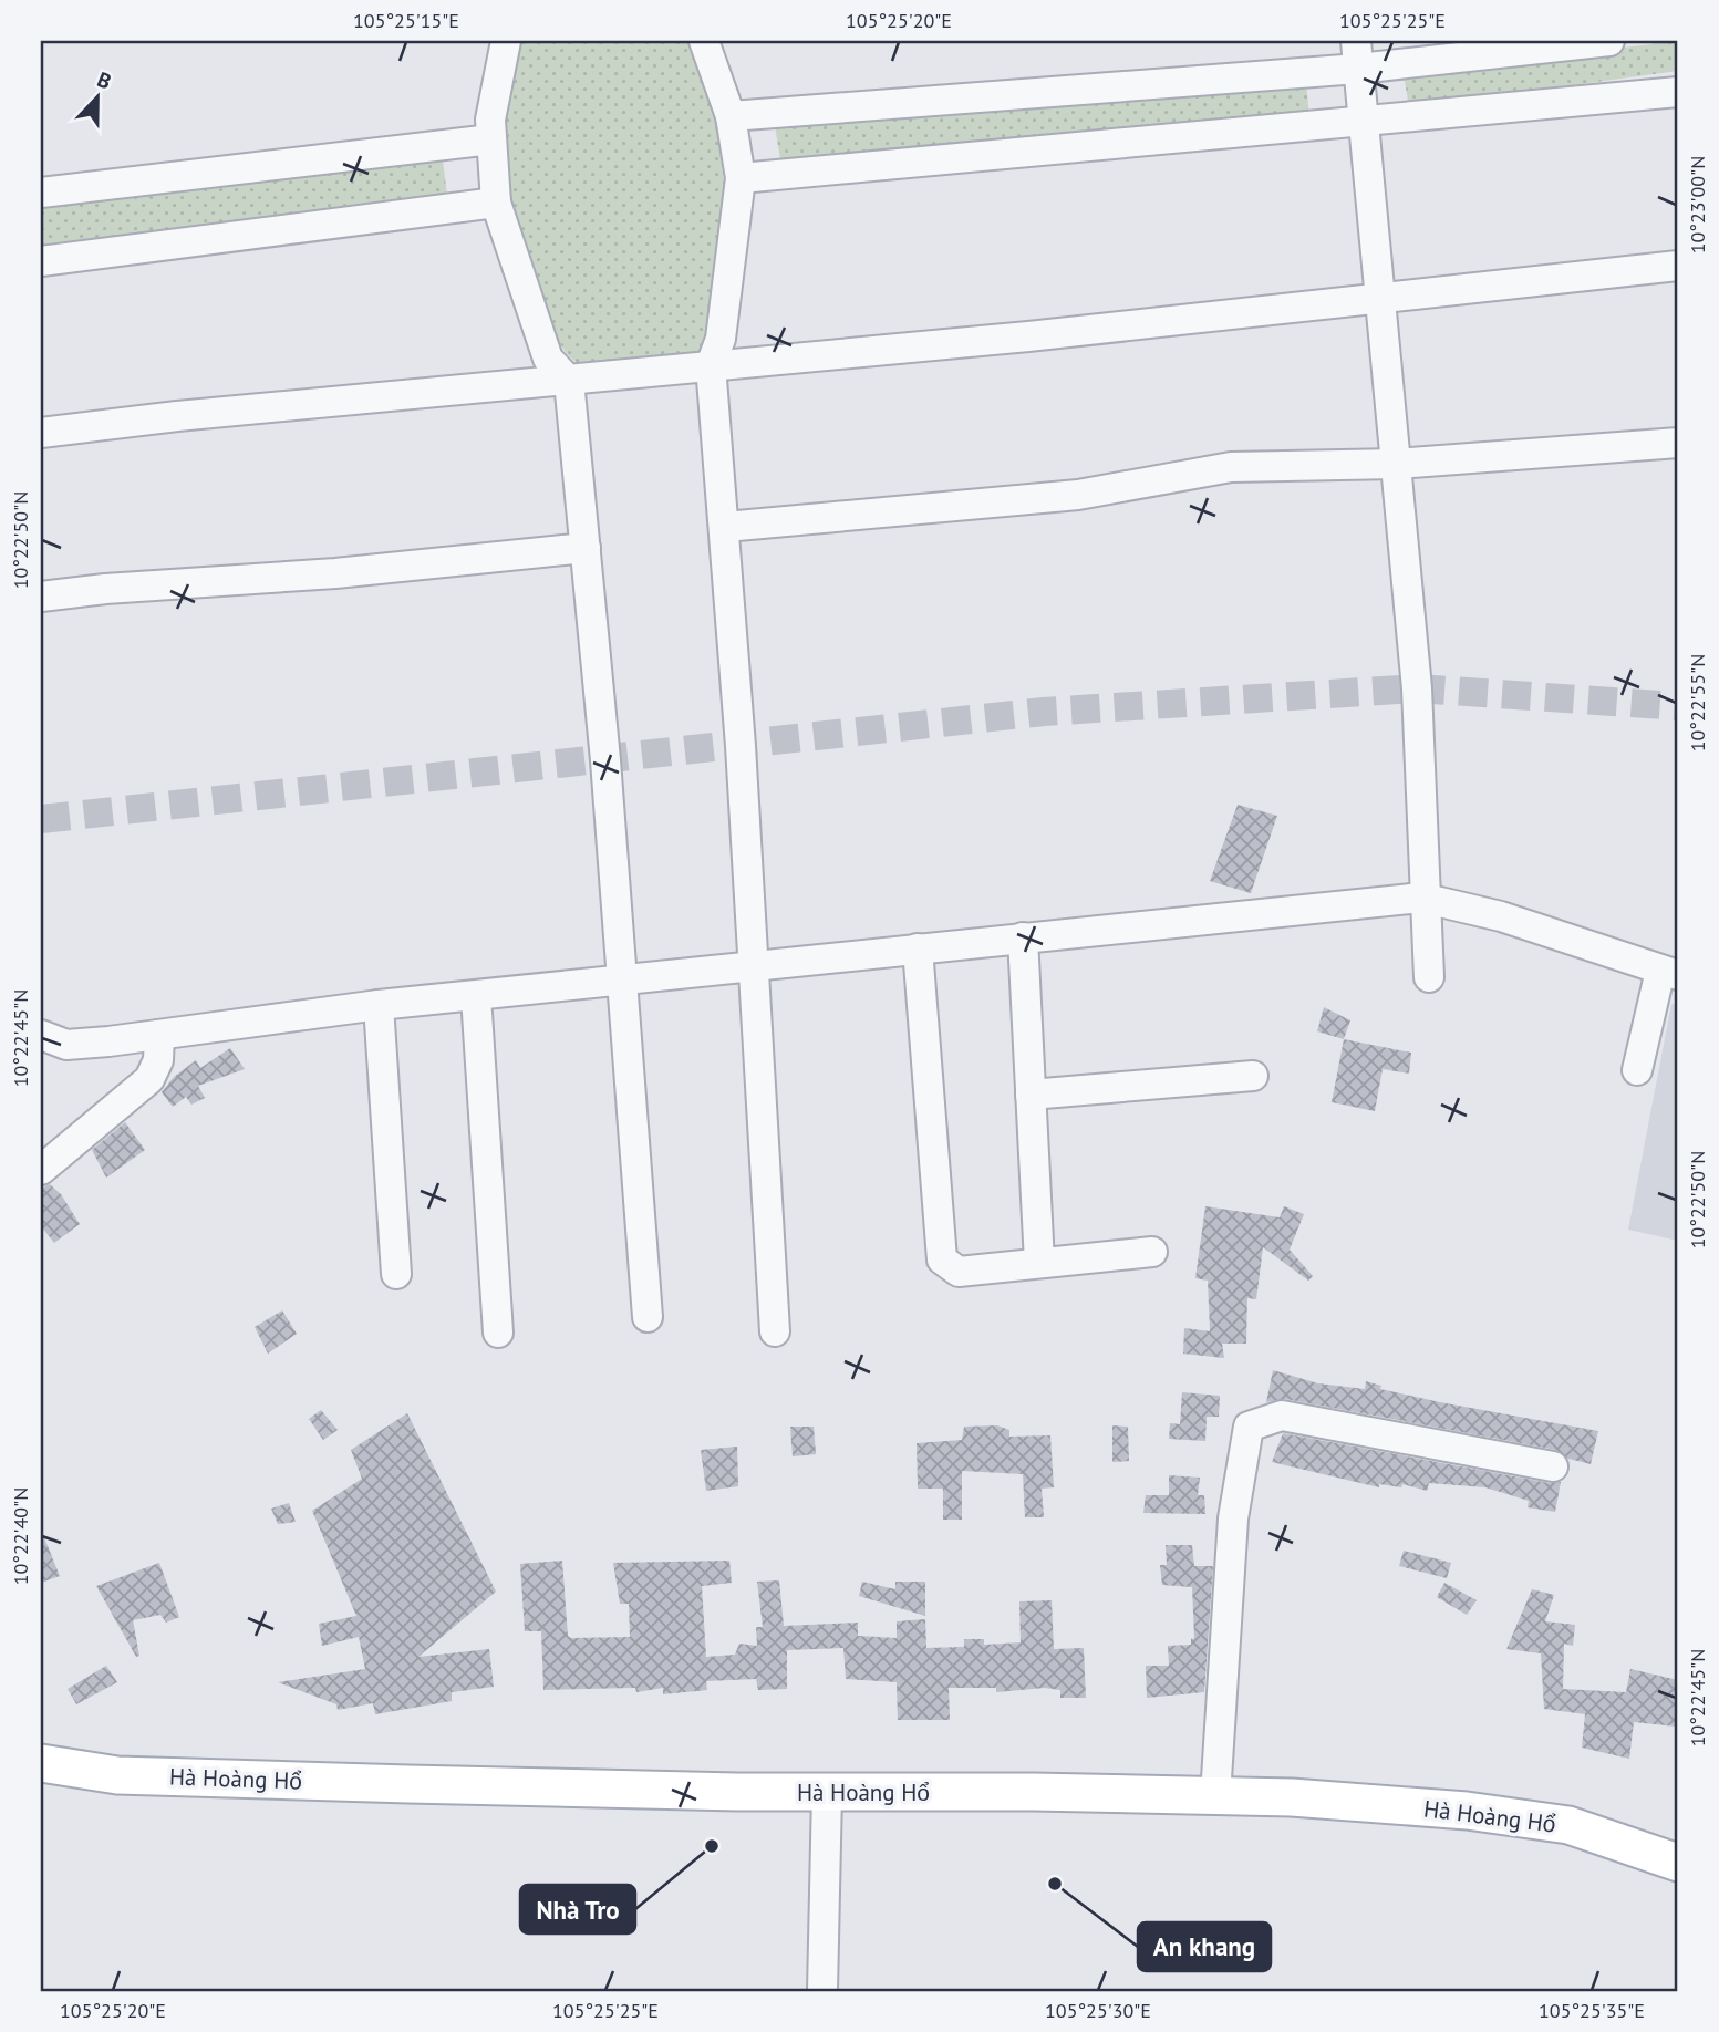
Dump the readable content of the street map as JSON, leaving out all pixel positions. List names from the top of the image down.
{
  "streets": {
    "main road": ["Hà Hoàng Hổ"]
  },
  "places": ["Nhà Tro", "An khang"],
  "north": "top",
  "coordinates": [
    "105°25'15\"E",
    "105°25'20\"E",
    "105°25'25\"E",
    "10°23'00\"N",
    "10°22'50\"N",
    "10°22'55\"N",
    "10°22'45\"N",
    "10°22'40\"N",
    "105°25'30\"E",
    "105°25'35\"E"
  ]
}
